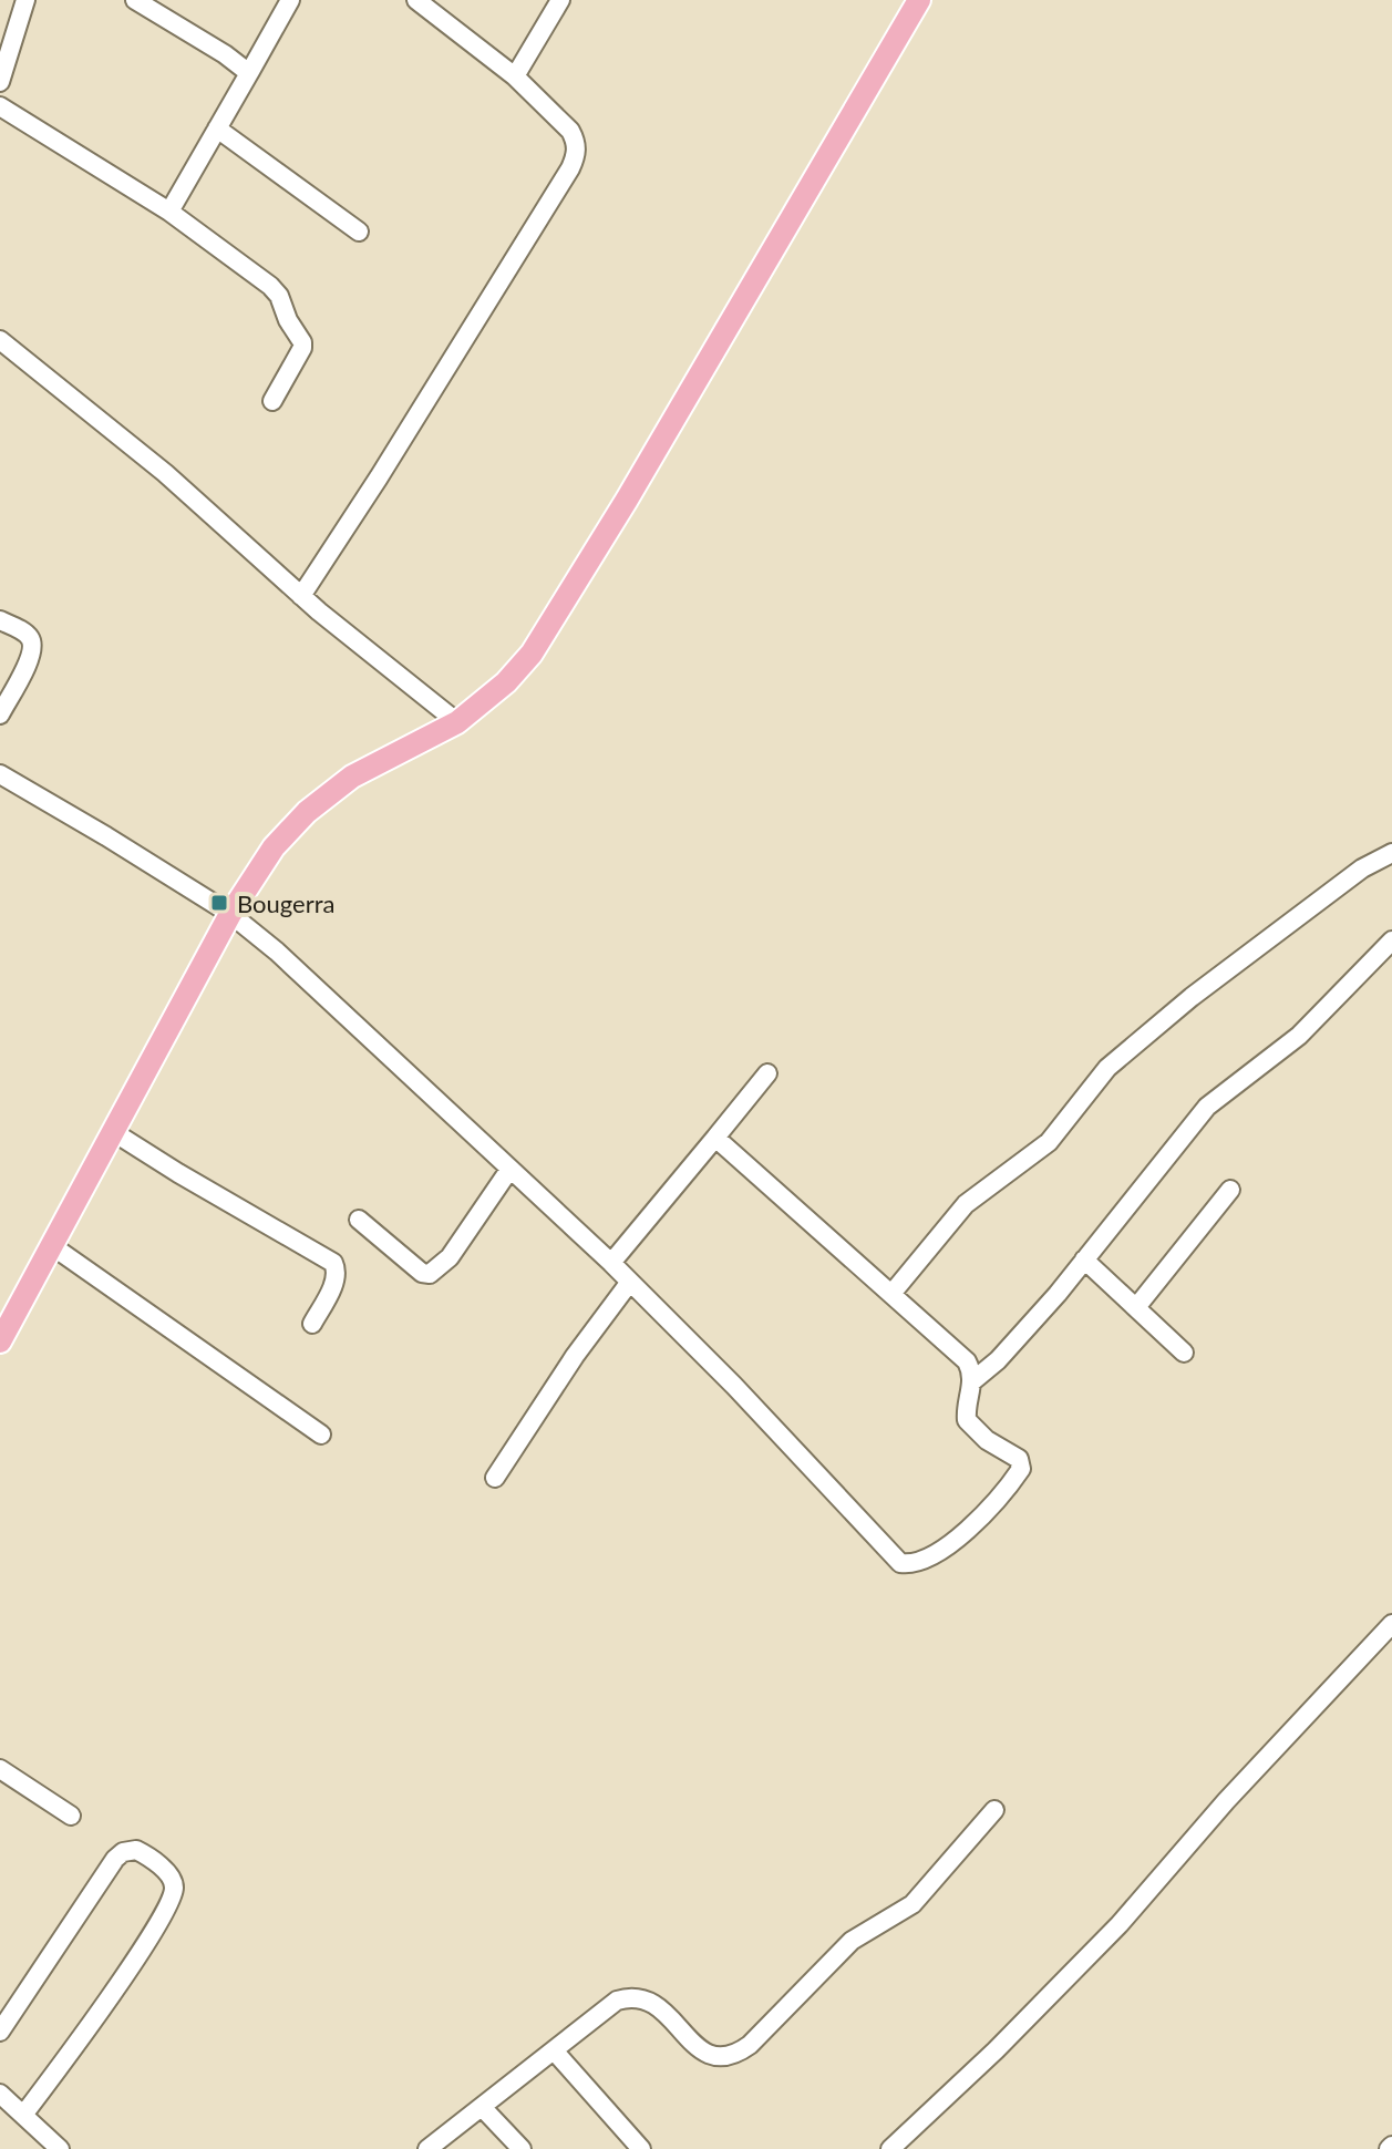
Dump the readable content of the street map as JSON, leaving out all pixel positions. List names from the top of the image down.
{
  "places": {
    "transit": ["Bougerra"]
  }
}
